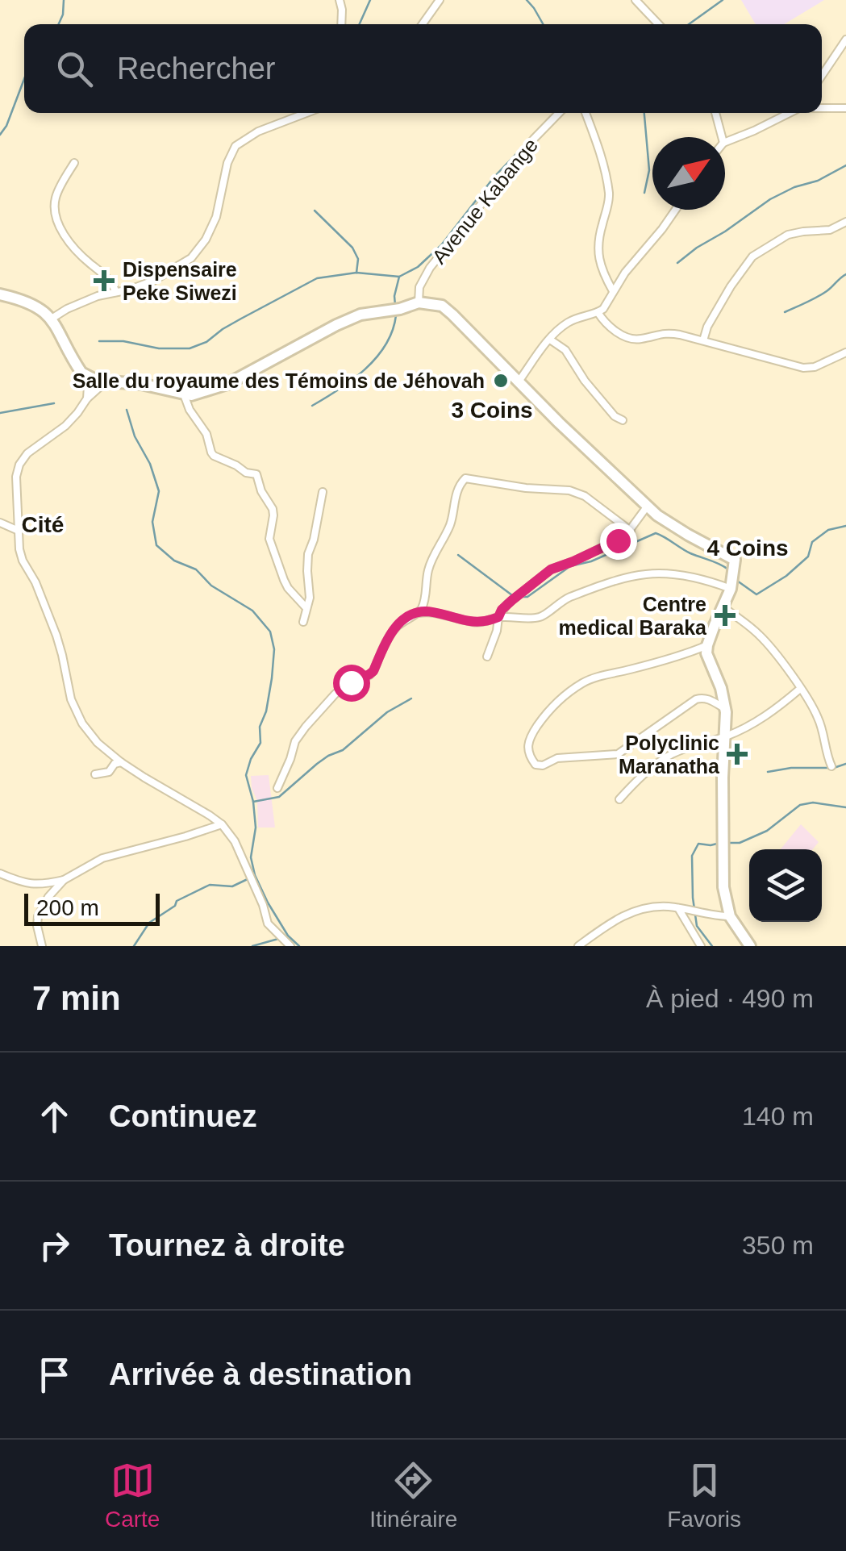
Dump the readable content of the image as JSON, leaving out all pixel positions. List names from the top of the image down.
{
  "streets": {
    "street": ["Avenue Kabange"]
  },
  "districts": ["3 Coins", "Cité", "4 Coins"],
  "places": {
    "health": ["Dispensaire Peke Siwezi", "Centre medical Baraka", "Polyclinic Maranatha"],
    "other": ["Salle du royaume des Témoins de Jéhovah"]
  },
  "scale_bar": "200 m",
  "north": "top right",
  "page": {
    "search": "Rechercher",
    "scale": "200 m",
    "heading": ["7 min", "À pied · 490 m"],
    "list": [
      ["Continuez", "140 m"],
      ["Tournez à droite", "350 m"],
      "Arrivée à destination"
    ],
    "nav": ["Carte", "Itinéraire", "Favoris"]
  }
}
